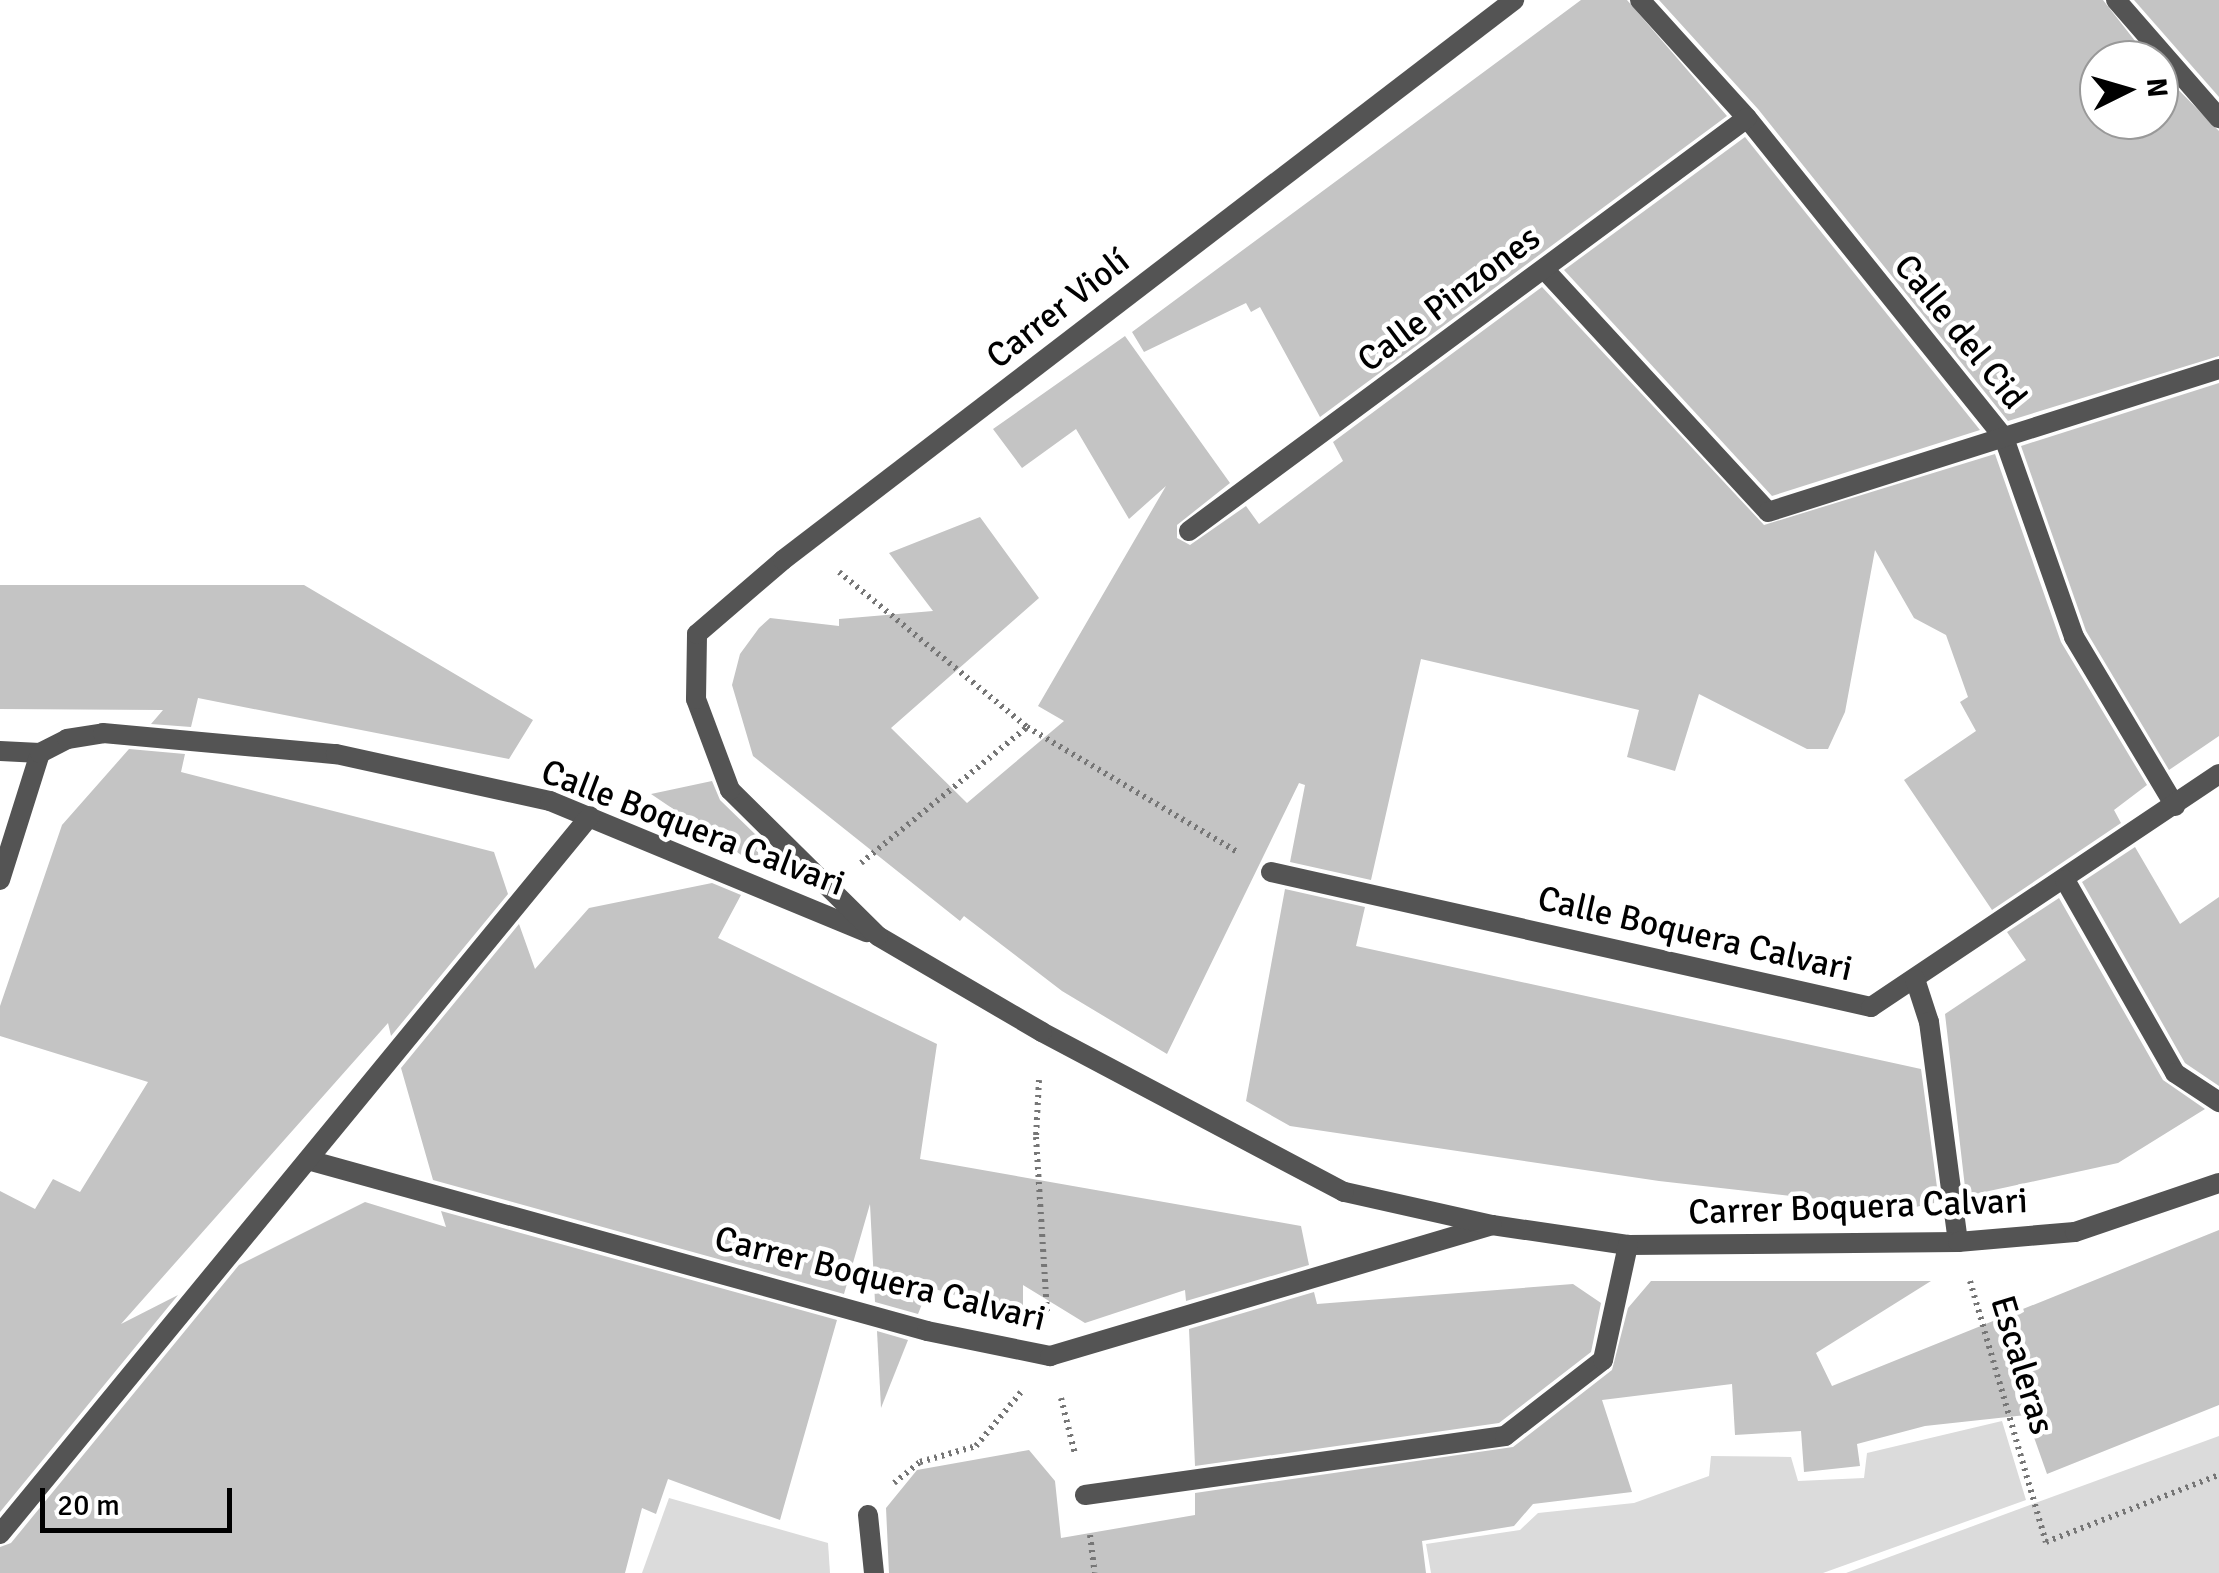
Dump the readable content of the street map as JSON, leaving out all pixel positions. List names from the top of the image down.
{
  "streets": {
    "street": [
      "Calle Pinzones",
      "Carrer Violí",
      "Calle del Cid",
      "Calle Boquera Calvari",
      "Carrer Boquera Calvari"
    ],
    "path": ["Escaleras"]
  },
  "crossings": [
    ["Calle Pinzones", "Calle del Cid"],
    ["Carrer Violí", "Carrer Boquera Calvari"],
    ["Calle del Cid", "Calle Boquera Calvari"],
    ["Calle Boquera Calvari", "Carrer Boquera Calvari"],
    ["Carrer Boquera Calvari", "Escaleras"]
  ],
  "scale_bar": "20 m",
  "north": "right"
}
